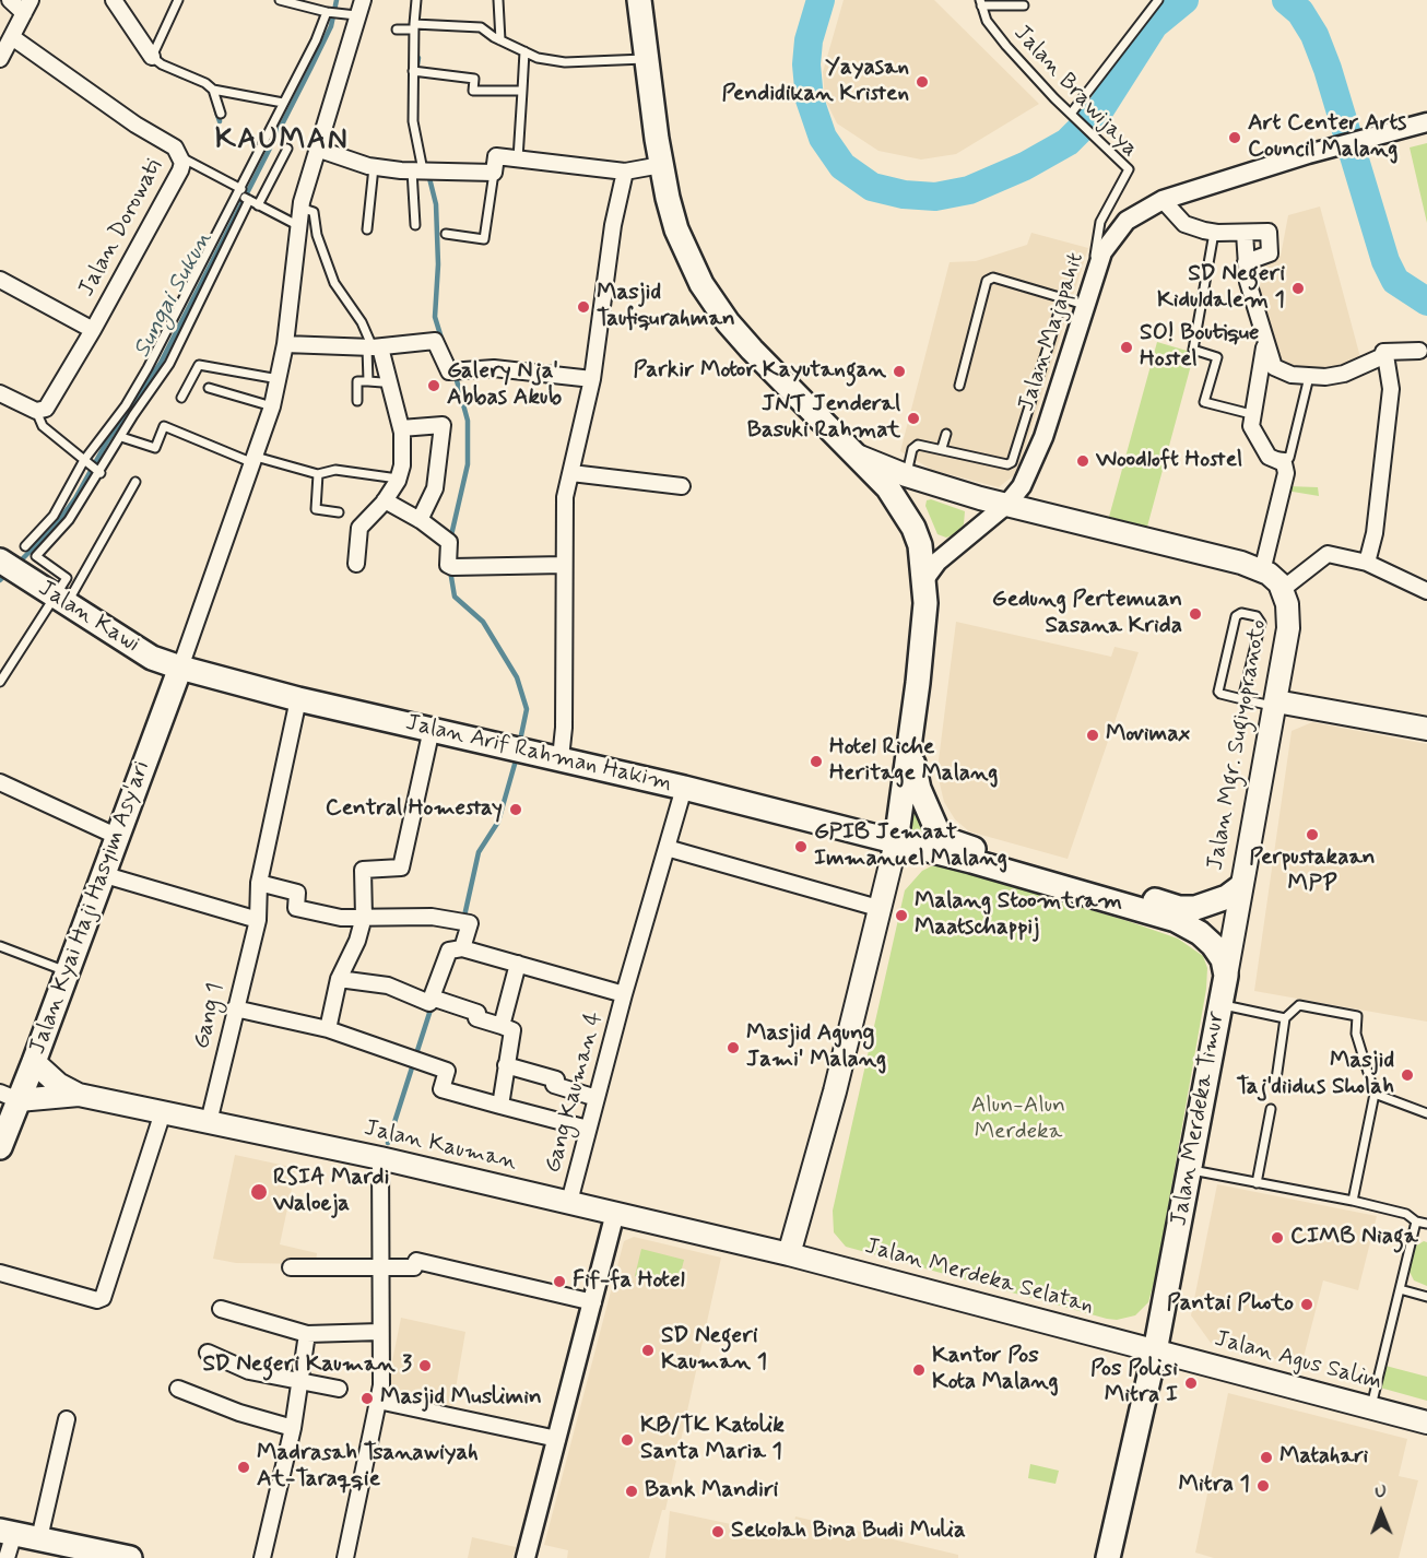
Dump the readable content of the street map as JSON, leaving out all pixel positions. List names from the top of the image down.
{
  "streets": {
    "main road": [
      "Jalan Kawi",
      "Jalan Mgr. Sugiyopranoto",
      "Jalan Arif Rahman Hakim",
      "Jalan Kyai Haji Hasyim Asy'ari",
      "Jalan Merdeka Timur",
      "Jalan Kauman",
      "Jalan Merdeka Selatan",
      "Jalan Agus Salim"
    ],
    "street": [
      "Jalan Dorowati",
      "Jalan Majapahit",
      "Gang 1",
      "Gang Kauman 4"
    ],
    "lane": ["Jalan Brawijaya"]
  },
  "crossings": [
    ["Jalan Brawijaya", "Jalan Majapahit"],
    ["Jalan Kawi", "Jalan Arif Rahman Hakim"],
    ["Jalan Kawi", "Jalan Kyai Haji Hasyim Asy'ari"],
    ["Jalan Mgr. Sugiyopranoto", "Jalan Merdeka Timur"],
    ["Jalan Arif Rahman Hakim", "Jalan Kyai Haji Hasyim Asy'ari"],
    ["Jalan Arif Rahman Hakim", "Gang 1"],
    ["Jalan Arif Rahman Hakim", "Gang Kauman 4"],
    ["Jalan Kyai Haji Hasyim Asy'ari", "Jalan Kauman"],
    ["Gang 1", "Jalan Kauman"],
    ["Gang Kauman 4", "Jalan Kauman"],
    ["Jalan Merdeka Timur", "Jalan Merdeka Selatan"],
    ["Jalan Merdeka Timur", "Jalan Agus Salim"],
    ["Jalan Kauman", "Jalan Merdeka Selatan"],
    ["Jalan Merdeka Selatan", "Jalan Agus Salim"]
  ],
  "districts": ["KAUMAN"],
  "water": ["Sungai Sukun"],
  "parks": ["Alun-Alun Merdeka"],
  "places": [
    "Yayasan Pendidikan Kristen",
    "Art Center Arts Council Malang",
    "SD Negeri Kiduldalem 1",
    "Masjid Taufiqurahman",
    "SO! Boutique Hostel",
    "Parkir Motor Kayutangan",
    "Galery Nja' Abbas Akub",
    "JNT Jenderal Basuki Rahmat",
    "Woodloft Hostel",
    "Gedung Pertemuan Sasana Krida",
    "Movimax",
    "Hotel Riche Heritage Malang",
    "Central Homestay",
    "Perpustakaan MPP",
    "GPIB Jemaat Immanuel Malang",
    "Malang Stoomtram Maatschappij",
    "Masjid Agung Jami' Malang",
    "Masjid Taj'diidus Sholah",
    "RSIA Mardi Waloeja",
    "CIMB Niaga",
    "Fif-fa Hotel",
    "Pantai Photo",
    "SD Negeri Kauman 1",
    "SD Negeri Kauman 3",
    "Kantor Pos Kota Malang",
    "Pos Polisi Mitra I",
    "Masjid Muslimin",
    "KB/TK Katolik Santa Maria 1",
    "Matahari",
    "Madrasah Tsanawiyah At-Taraqqie",
    "Mitra 1",
    "Bank Mandiri",
    "Sekolah Bina Budi Mulia"
  ],
  "north": "top"
}
